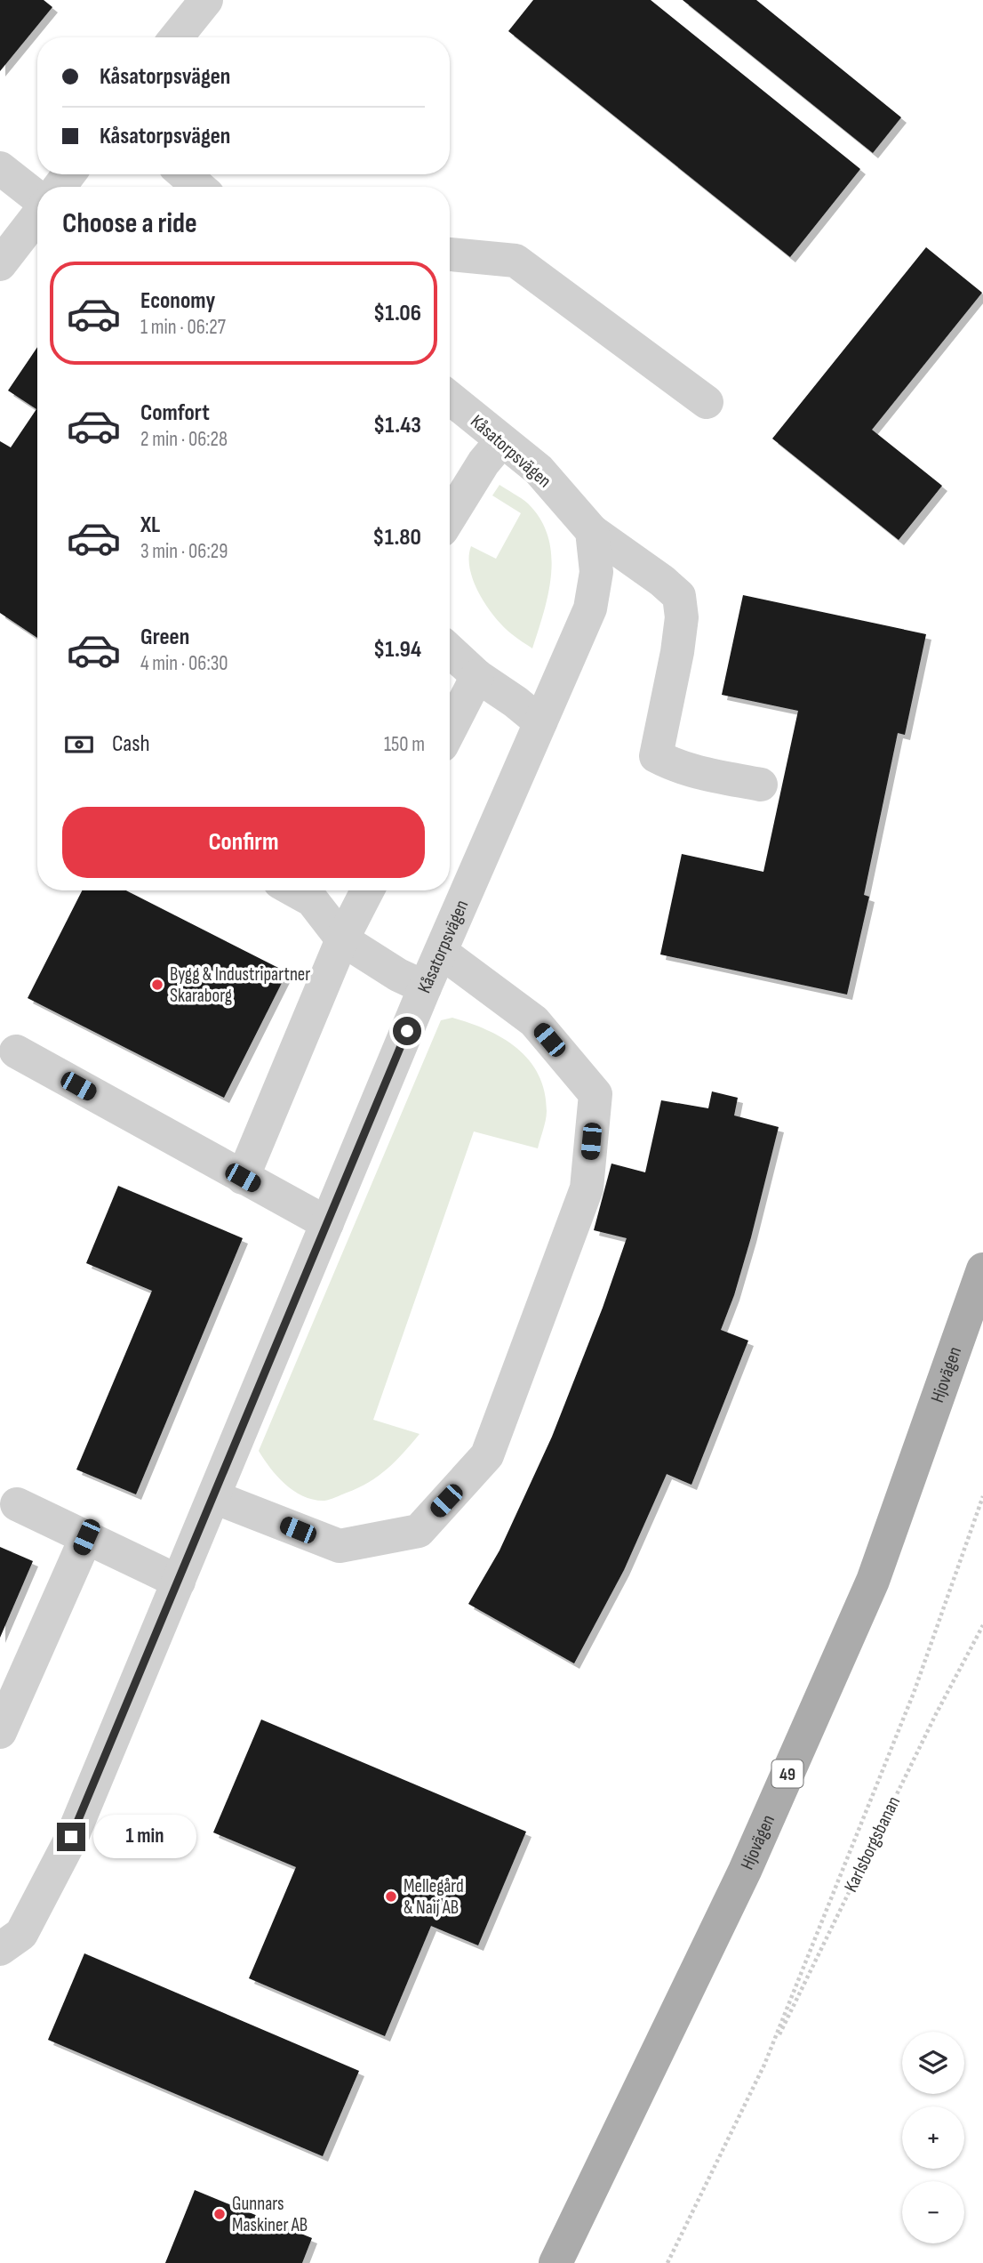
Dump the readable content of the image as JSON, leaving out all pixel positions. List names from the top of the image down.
{
  "streets": {
    "main road": ["Hjovägen", "49"],
    "street": ["Kåsatorpsvägen"],
    "path": ["Karlsborgsbanan"]
  },
  "places": ["Bygg & Industripartner Skaraborg", "Mellegård & Naij AB", "Gunnars Maskiner AB"],
  "page": {
    "banner": ["Kåsatorpsvägen", "Kåsatorpsvägen"],
    "heading": "Choose a ride",
    "list": [
      {
        "name": "Economy",
        "note": "1 min · 06:27",
        "value": "$1.06"
      },
      {
        "name": "Comfort",
        "note": "2 min · 06:28",
        "value": "$1.43"
      },
      {
        "name": "XL",
        "note": "3 min · 06:29",
        "value": "$1.80"
      },
      {
        "name": "Green",
        "note": "4 min · 06:30",
        "value": "$1.94"
      }
    ],
    "pay": ["Cash", "150 m"],
    "buttons": "Confirm",
    "bubble": "1 min",
    "map_buttons": ["+", "−"]
  }
}
